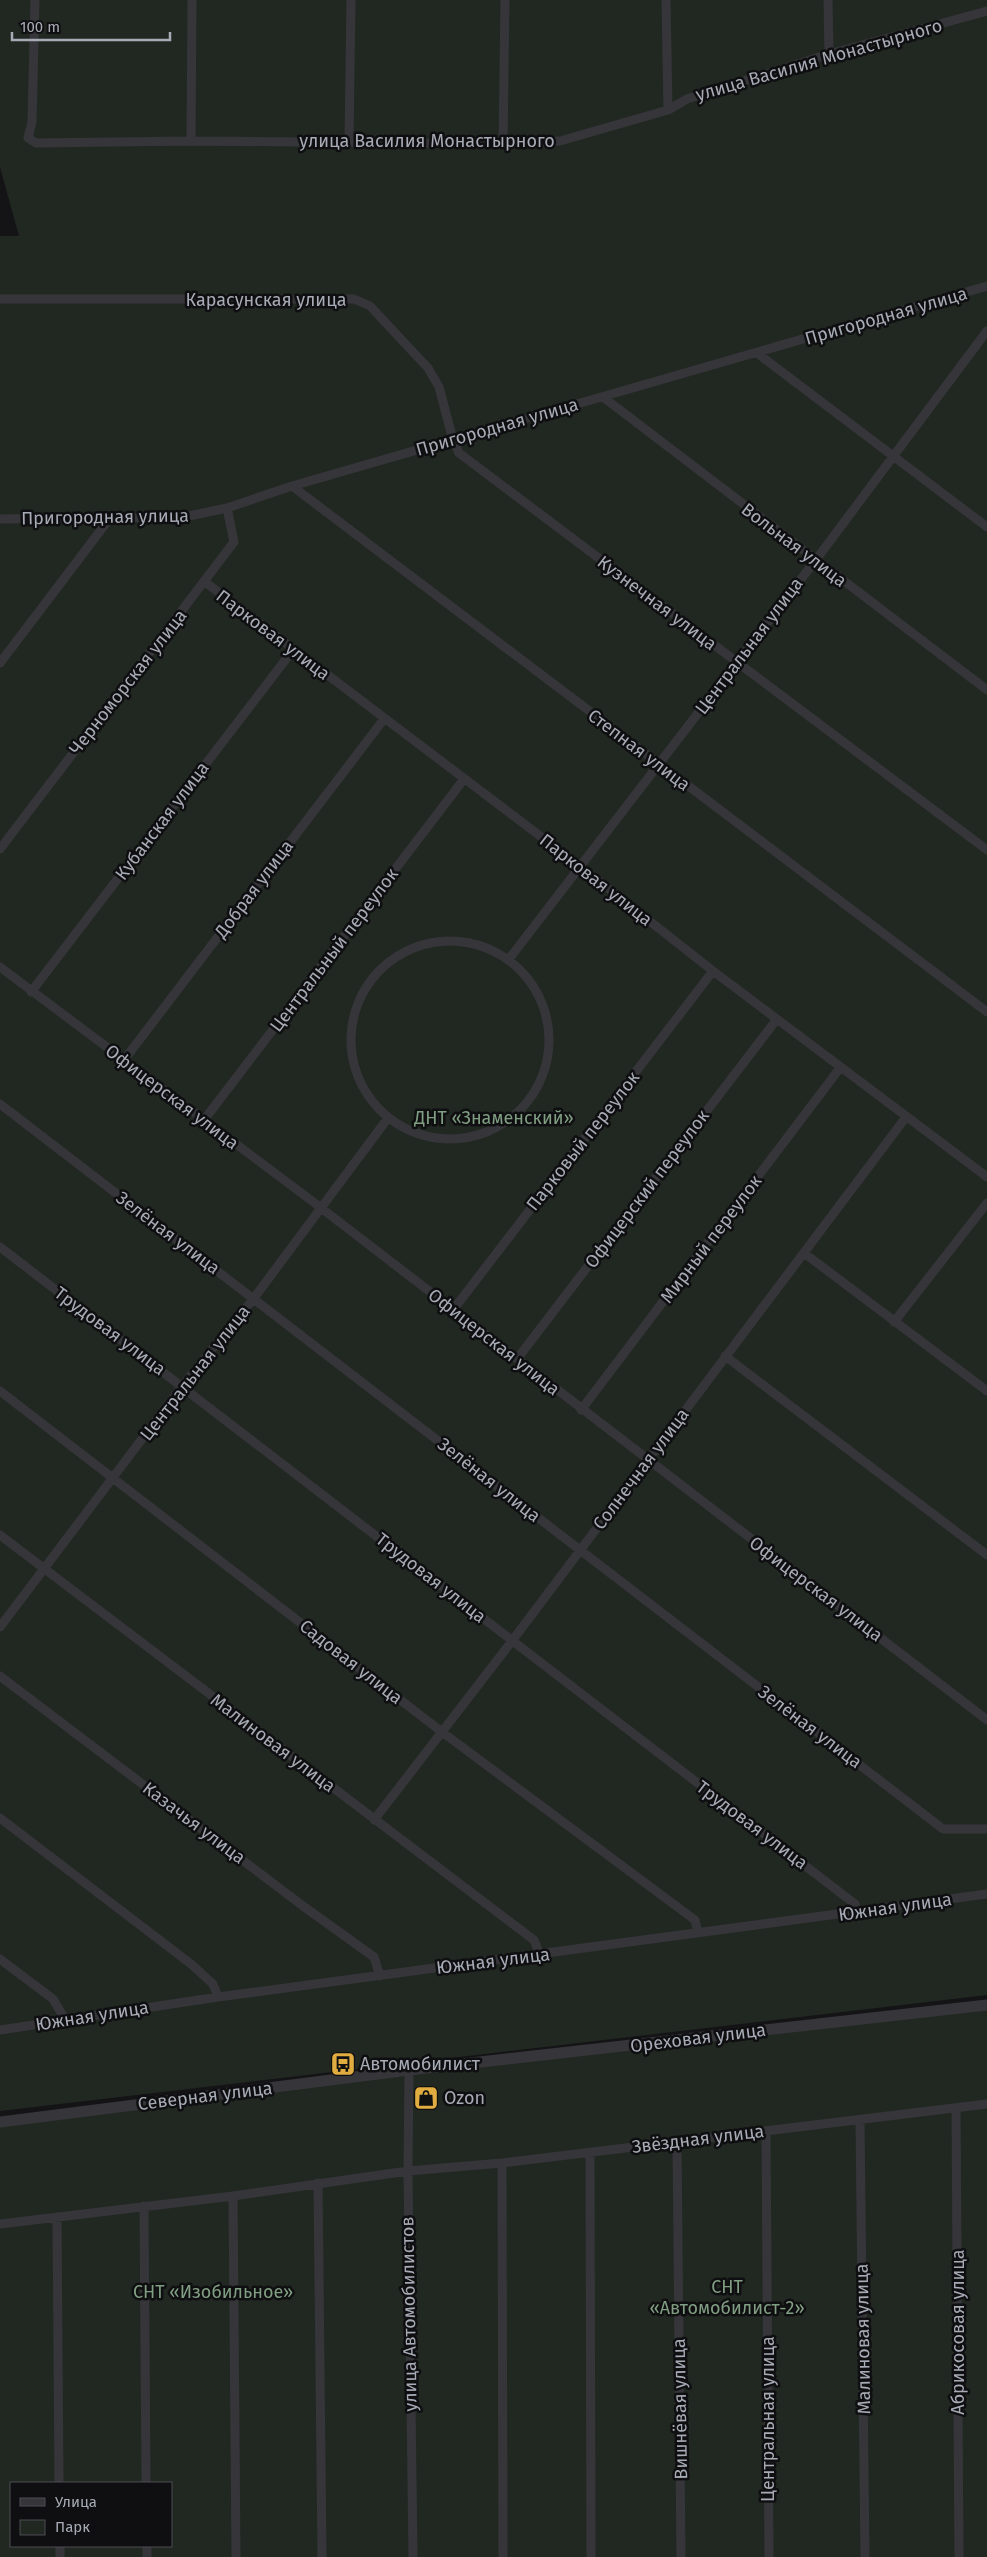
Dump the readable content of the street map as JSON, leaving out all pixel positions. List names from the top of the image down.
{
  "streets": {
    "street": [
      "улица Василия Монастырного",
      "Карасунская улица",
      "Пригородная улица",
      "Вольная улица",
      "Кузнечная улица",
      "Парковая улица",
      "Центральная улица",
      "Черноморская улица",
      "Степная улица",
      "Кубанская улица",
      "Добрая улица",
      "Центральный переулок",
      "Офицерская улица",
      "Парковый переулок",
      "Офицерский переулок",
      "Зелёная улица",
      "Мирный переулок",
      "Трудовая улица",
      "Солнечная улица",
      "Садовая улица",
      "Малиновая улица",
      "Казачья улица",
      "Южная улица",
      "Ореховая улица",
      "Северная улица",
      "Звёздная улица",
      "улица Автомобилистов",
      "Абрикосовая улица",
      "Вишнёвая улица"
    ]
  },
  "crossings": [
    ["Карасунская улица", "Пригородная улица"],
    ["Карасунская улица", "Кузнечная улица"],
    ["Пригородная улица", "Вольная улица"],
    ["Пригородная улица", "Кузнечная улица"],
    ["Пригородная улица", "Черноморская улица"],
    ["Пригородная улица", "Степная улица"],
    ["Вольная улица", "Центральная улица"],
    ["Кузнечная улица", "Центральная улица"],
    ["Парковая улица", "Центральная улица"],
    ["Парковая улица", "Черноморская улица"],
    ["Парковая улица", "Кубанская улица"],
    ["Парковая улица", "Добрая улица"],
    ["Парковая улица", "Центральный переулок"],
    ["Парковая улица", "Парковый переулок"],
    ["Парковая улица", "Офицерский переулок"],
    ["Парковая улица", "Мирный переулок"],
    ["Парковая улица", "Солнечная улица"],
    ["Центральная улица", "Степная улица"],
    ["Центральная улица", "Офицерская улица"],
    ["Центральная улица", "Зелёная улица"],
    ["Центральная улица", "Трудовая улица"],
    ["Центральная улица", "Садовая улица"],
    ["Центральная улица", "Малиновая улица"],
    ["Центральная улица", "Звёздная улица"],
    ["Кубанская улица", "Офицерская улица"],
    ["Добрая улица", "Офицерская улица"],
    ["Центральный переулок", "Офицерская улица"],
    ["Офицерская улица", "Парковый переулок"],
    ["Офицерская улица", "Офицерский переулок"],
    ["Офицерская улица", "Мирный переулок"],
    ["Офицерская улица", "Солнечная улица"],
    ["Зелёная улица", "Солнечная улица"],
    ["Трудовая улица", "Солнечная улица"],
    ["Трудовая улица", "Южная улица"],
    ["Солнечная улица", "Садовая улица"],
    ["Солнечная улица", "Малиновая улица"],
    ["Садовая улица", "Южная улица"],
    ["Малиновая улица", "Южная улица"],
    ["Малиновая улица", "Звёздная улица"],
    ["Казачья улица", "Южная улица"],
    ["Ореховая улица", "Северная улица"],
    ["Ореховая улица", "улица Автомобилистов"],
    ["Северная улица", "улица Автомобилистов"],
    ["Звёздная улица", "улица Автомобилистов"],
    ["Звёздная улица", "Абрикосовая улица"],
    ["Звёздная улица", "Вишнёвая улица"]
  ],
  "parks": ["ДНТ «Знаменский»", "СНТ «Автомобилист-2»", "СНТ «Изобильное»"],
  "places": {
    "bus stop": ["Автомобилист"],
    "shop": ["Ozon"]
  },
  "legend": ["Улица", "Парк"],
  "scale_bar": "100 m"
}
